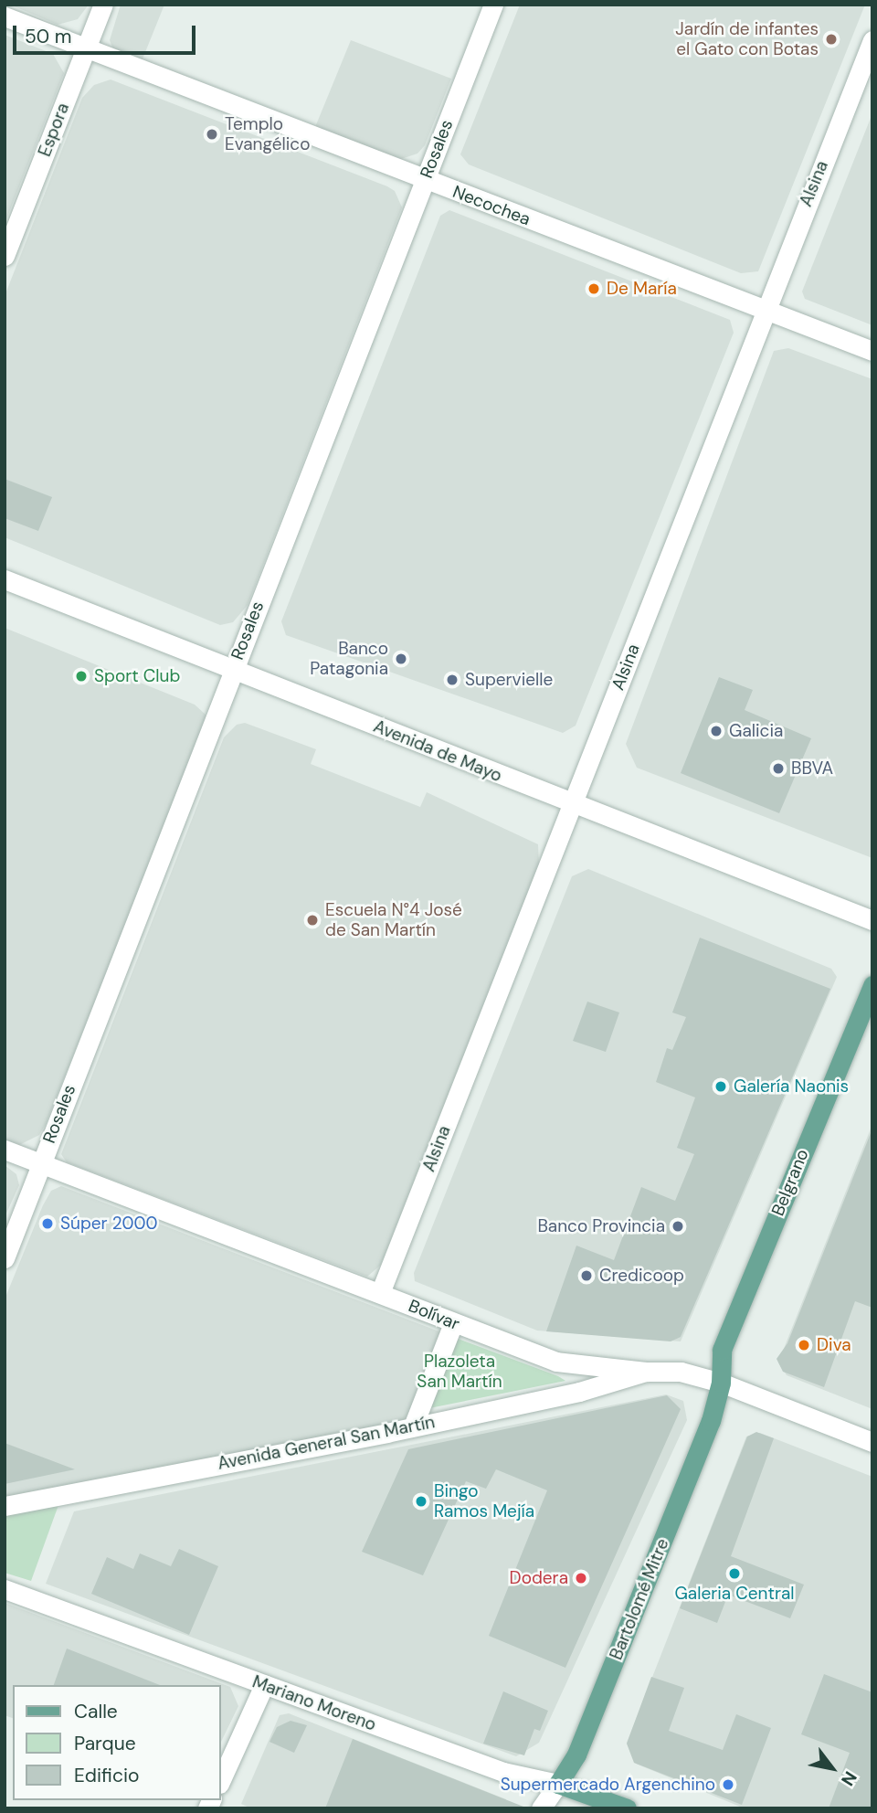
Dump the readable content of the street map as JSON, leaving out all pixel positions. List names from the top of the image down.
{
  "streets": {
    "main road": ["Belgrano", "Bartolomé Mitre", "Mariano Moreno"],
    "street": [
      "Espora",
      "Rosales",
      "Alsina",
      "Necochea",
      "Avenida de Mayo",
      "Bolívar",
      "Avenida General San Martín"
    ]
  },
  "crossings": [
    ["Espora", "Necochea"],
    ["Rosales", "Necochea"],
    ["Rosales", "Avenida de Mayo"],
    ["Rosales", "Bolívar"],
    ["Alsina", "Necochea"],
    ["Alsina", "Avenida de Mayo"],
    ["Alsina", "Bolívar"],
    ["Belgrano", "Bolívar"],
    ["Belgrano", "Bartolomé Mitre"],
    ["Bolívar", "Avenida General San Martín"],
    ["Bolívar", "Bartolomé Mitre"],
    ["Bartolomé Mitre", "Mariano Moreno"]
  ],
  "parks": ["Plazoleta San Martín"],
  "places": [
    "Jardín de infantes el Gato con Botas",
    "Templo Evangélico",
    "De María",
    "Banco Patagonia",
    "Sport Club",
    "Supervielle",
    "Galicia",
    "BBVA",
    "Escuela N°4 José de San Martín",
    "Galería Naonis",
    "Súper 2000",
    "Banco Provincia",
    "Credicoop",
    "Diva",
    "Bingo Ramos Mejía",
    "Galeria Central",
    "Dodera",
    "Supermercado Argenchino"
  ],
  "legend": ["Calle", "Parque", "Edificio"],
  "scale_bar": "50 m",
  "north": "bottom right"
}
